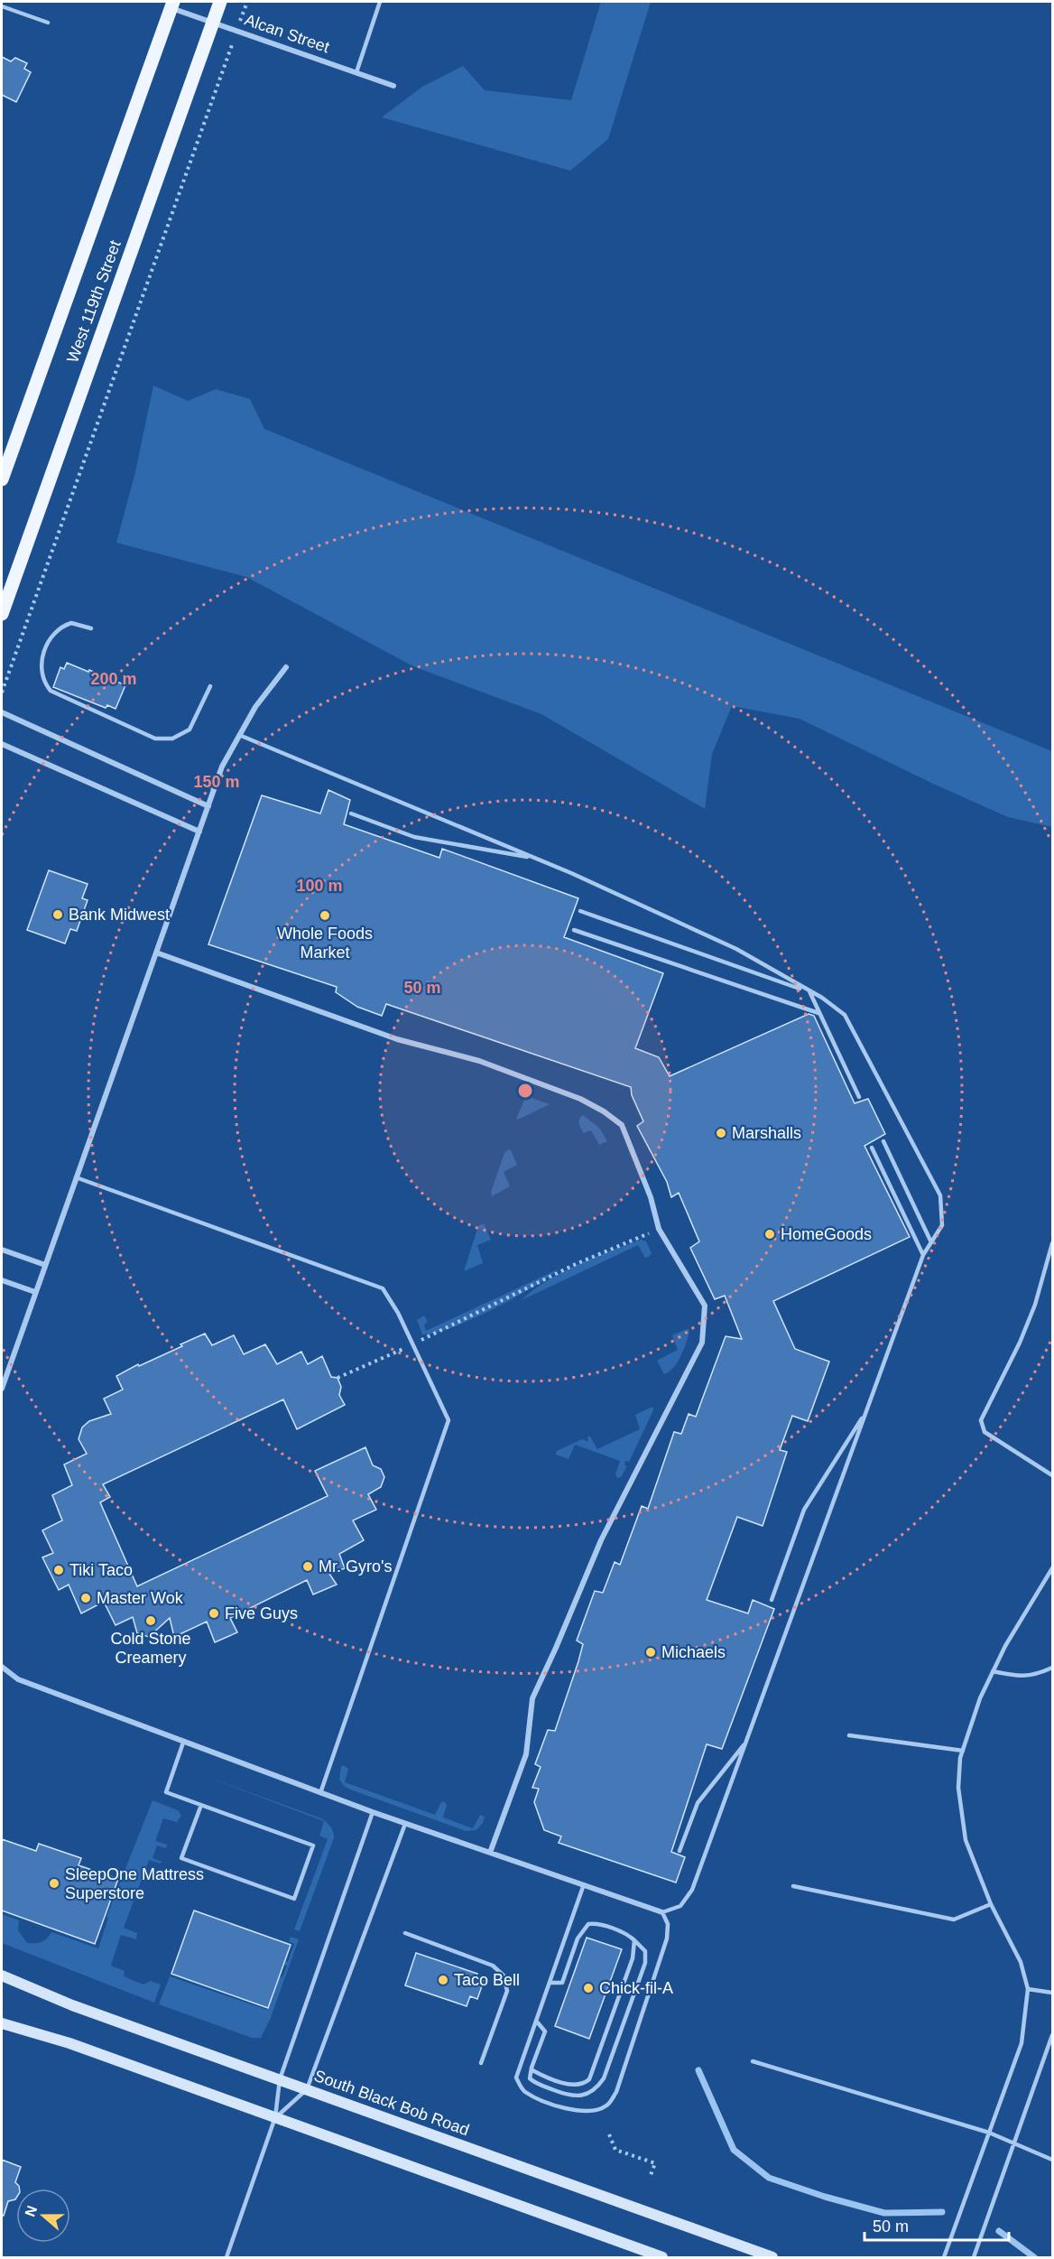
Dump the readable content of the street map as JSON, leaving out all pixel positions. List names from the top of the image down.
{
  "streets": {
    "main road": ["West 119th Street", "South Black Bob Road"],
    "street": ["Alcan Street"]
  },
  "crossings": [
    ["Alcan Street", "West 119th Street"]
  ],
  "places": [
    "Bank Midwest",
    "Whole Foods Market",
    "Marshalls",
    "HomeGoods",
    "Mr. Gyro's",
    "Tiki Taco",
    "Master Wok",
    "Five Guys",
    "Cold Stone Creamery",
    "Michaels",
    "SleepOne Mattress Superstore",
    "Taco Bell",
    "Chick-fil-A"
  ],
  "scale_bar": "50 m",
  "north": "left",
  "rings": [
    "200 m",
    "150 m",
    "100 m",
    "50 m"
  ]
}
